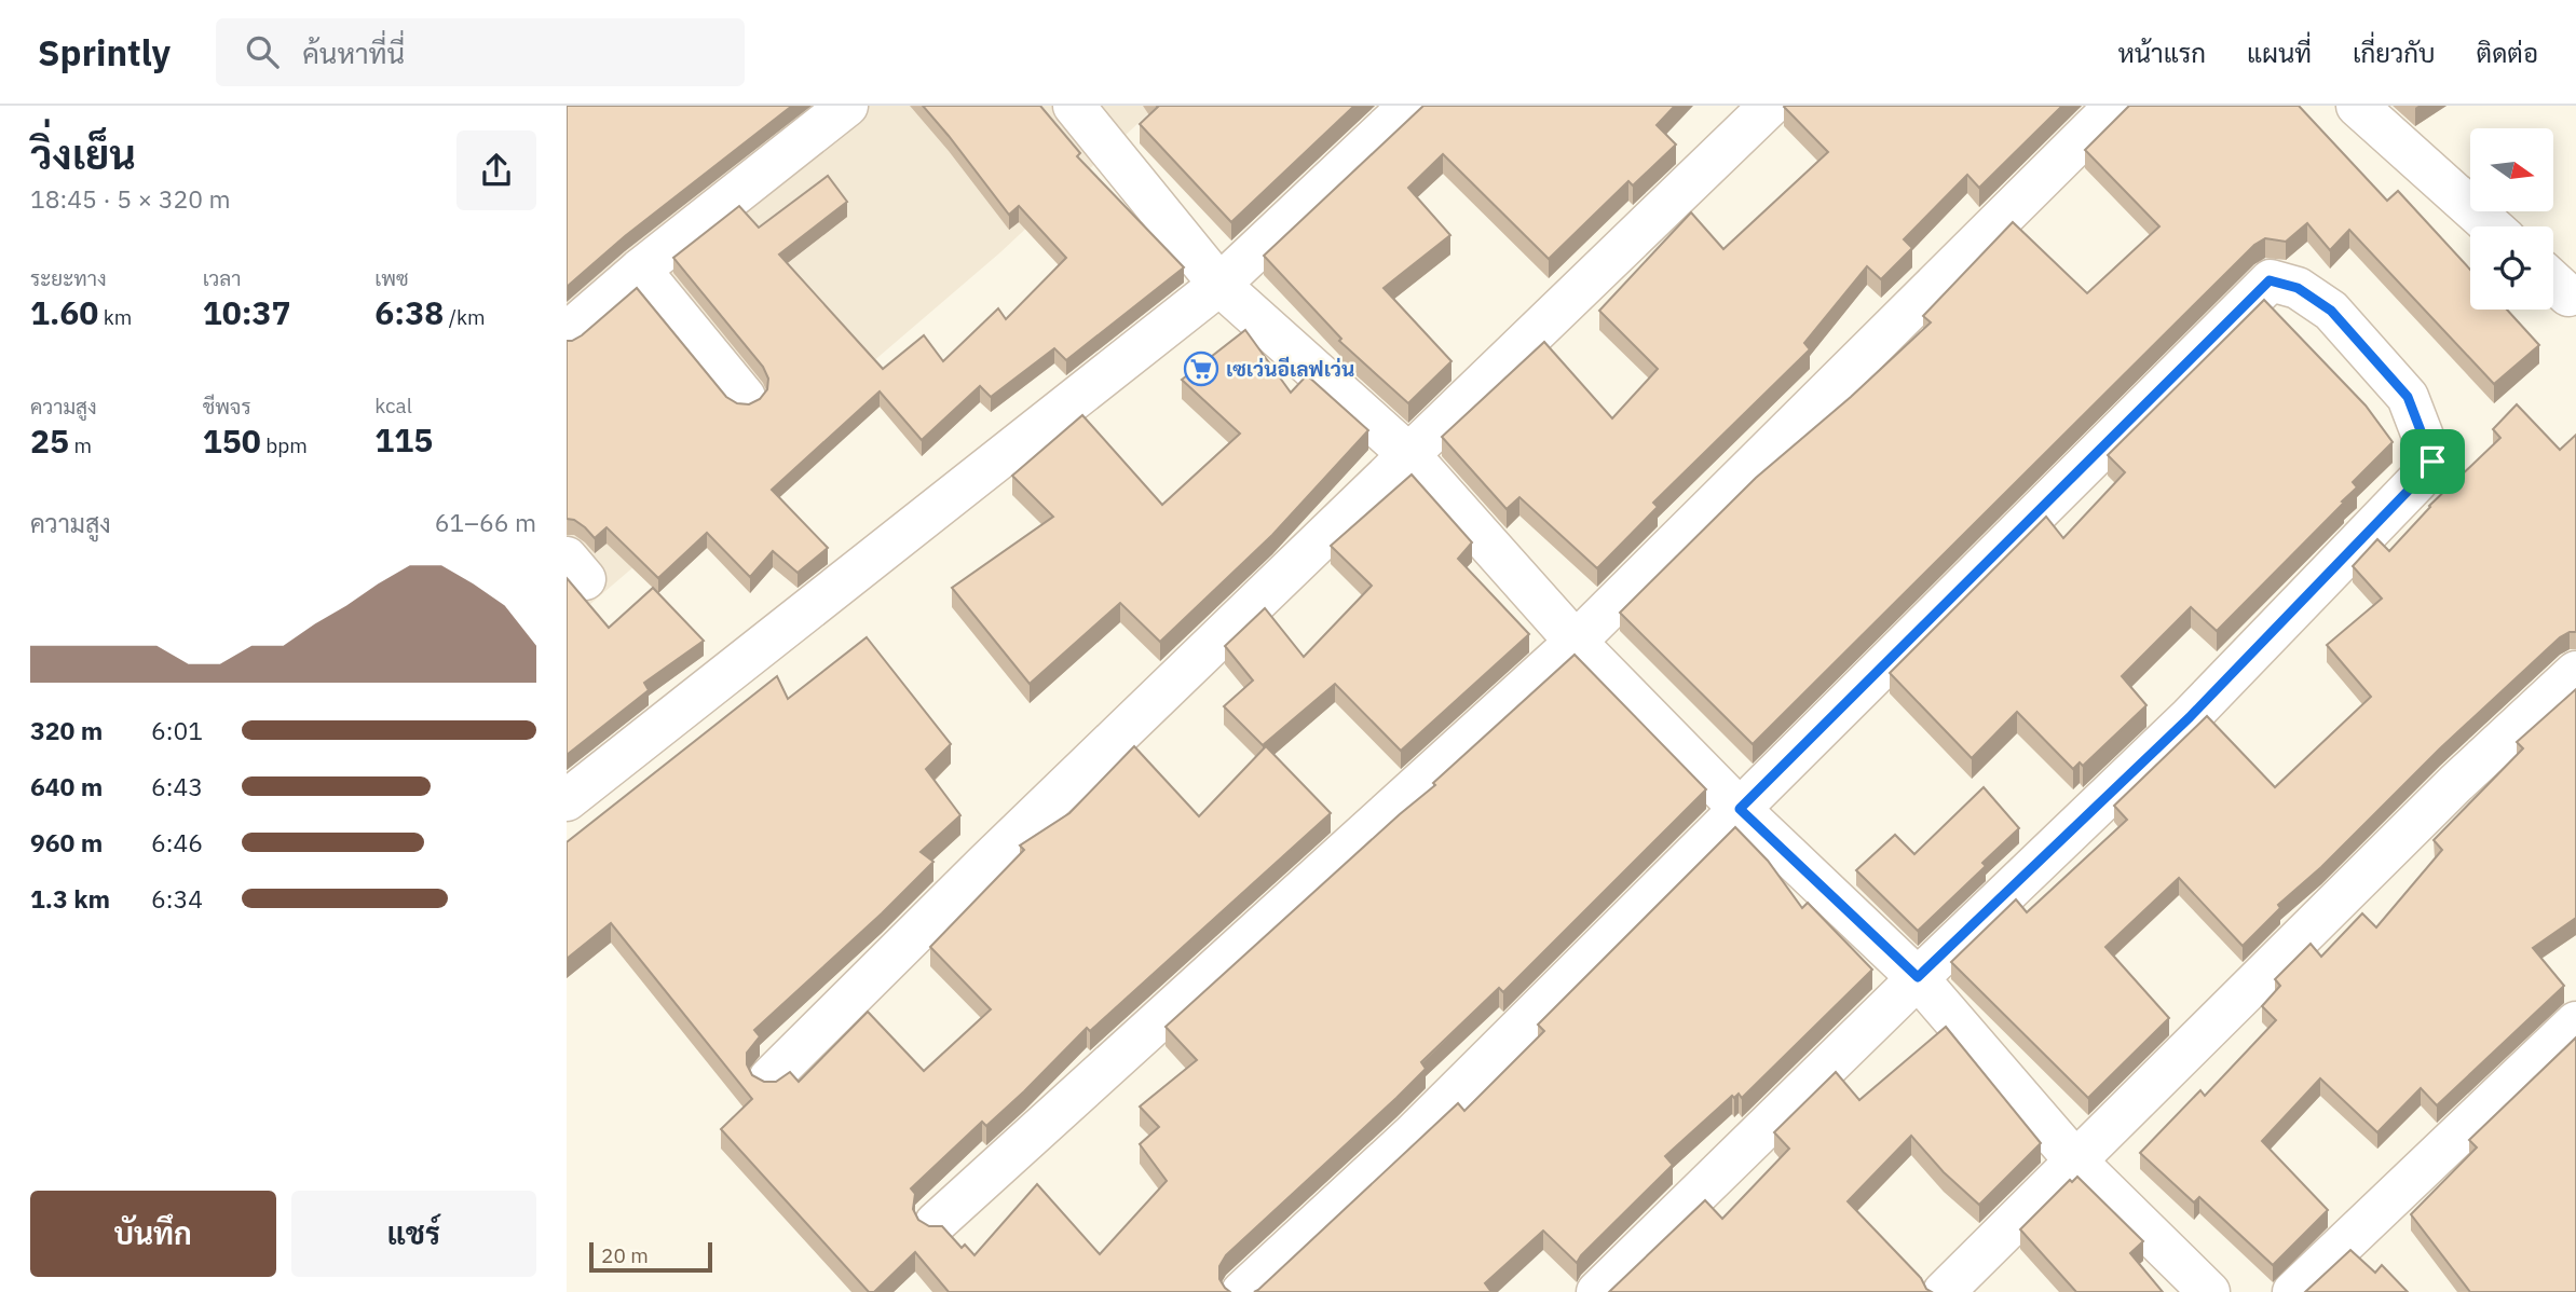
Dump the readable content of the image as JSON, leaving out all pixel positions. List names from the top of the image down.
{
  "places": {
    "supermarket": ["เซเว่นอีเลฟเว่น"]
  },
  "scale_bar": "20 m",
  "north": "right",
  "page": {
    "header": "Sprintly",
    "search": "ค้นหาที่นี่",
    "nav": [
      "หน้าแรก",
      "แผนที่",
      "เกี่ยวกับ",
      "ติดต่อ"
    ],
    "heading": ["วิ่งเย็น", "18:45 · 5 × 320 m"],
    "stats": [
      ["ระยะทาง", "1.60 km"],
      ["เวลา", "10:37"],
      ["เพซ", "6:38 /km"],
      ["ความสูง", "25 m"],
      ["ชีพจร", "150 bpm"],
      ["kcal", "115"]
    ],
    "chart": ["ความสูง", "61–66 m"],
    "list": [
      {
        "name": "320 m",
        "note": "6:01"
      },
      {
        "name": "640 m",
        "note": "6:43"
      },
      {
        "name": "960 m",
        "note": "6:46"
      },
      {
        "name": "1.3 km",
        "note": "6:34"
      }
    ],
    "buttons": ["บันทึก", "แชร์"],
    "scale": "20 m"
  }
}
